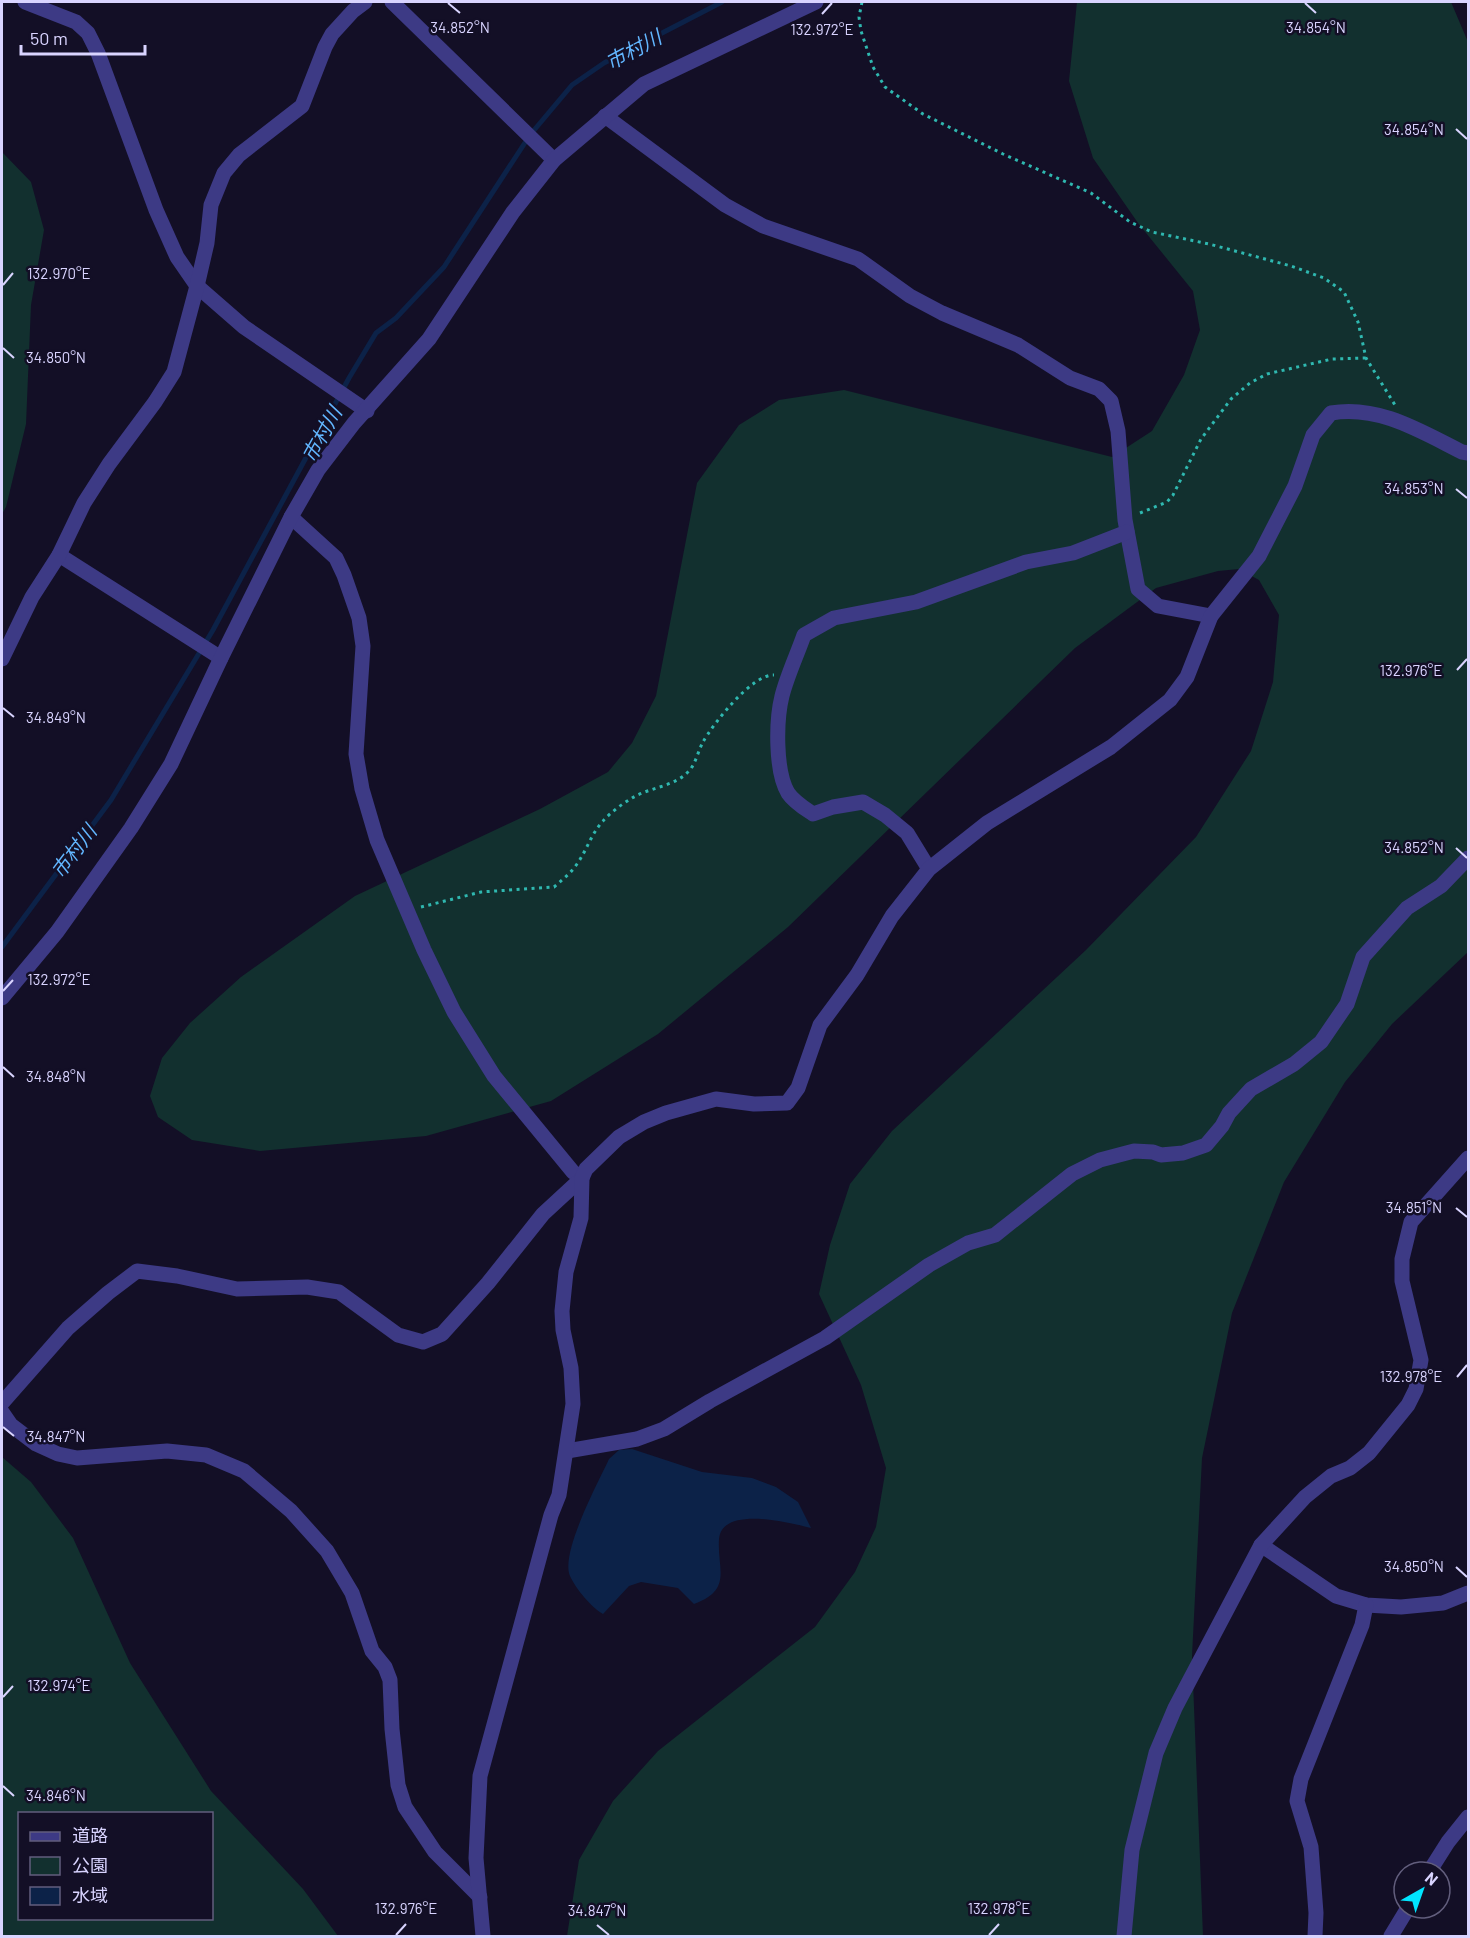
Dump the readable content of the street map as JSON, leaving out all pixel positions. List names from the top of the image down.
{
  "water": ["市村川"],
  "legend": ["道路", "公園", "水域"],
  "scale_bar": "50 m",
  "north": "top right",
  "coordinates": [
    "34.852°N",
    "34.854°N",
    "132.972°E",
    "132.970°E",
    "34.850°N",
    "34.853°N",
    "132.976°E",
    "34.849°N",
    "34.848°N",
    "34.851°N",
    "132.978°E",
    "34.847°N",
    "132.974°E",
    "34.846°N"
  ]
}
